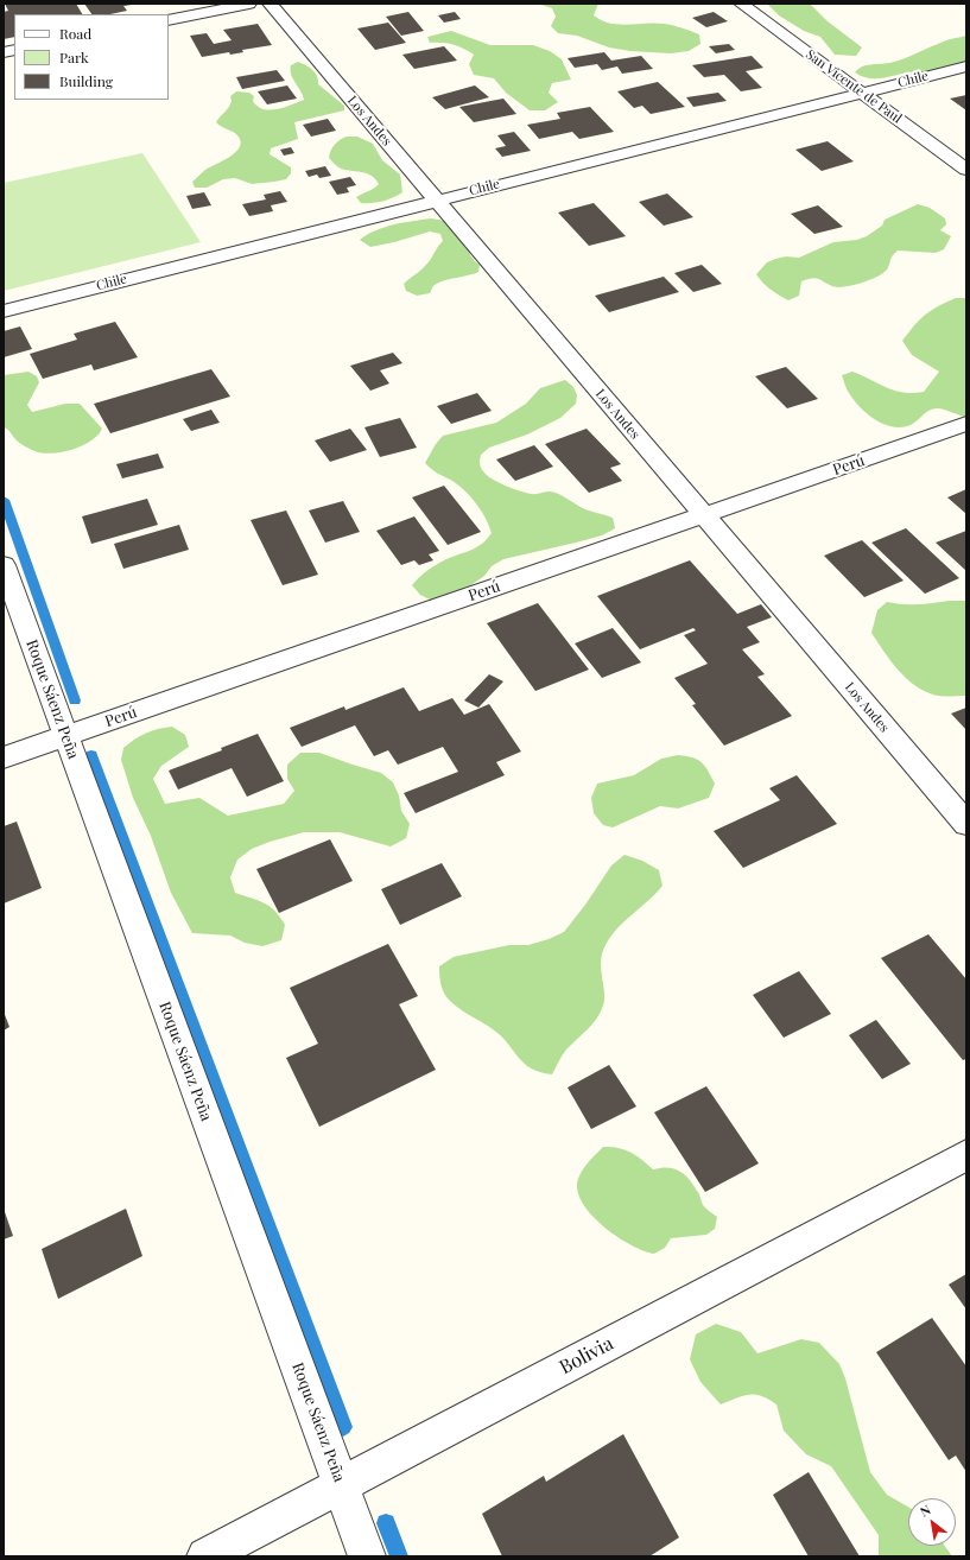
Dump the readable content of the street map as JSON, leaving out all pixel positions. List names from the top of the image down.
{
  "streets": {
    "street": [
      "Chile",
      "San Vicente de Paul",
      "Los Andes",
      "Perú",
      "Roque Sáenz Peña",
      "Bolivia"
    ]
  },
  "crossings": [
    ["Chile", "San Vicente de Paul"],
    ["Chile", "Los Andes"],
    ["Los Andes", "Perú"],
    ["Perú", "Roque Sáenz Peña"],
    ["Roque Sáenz Peña", "Bolivia"]
  ],
  "legend": ["Road", "Park", "Building"],
  "north": "top left"
}
